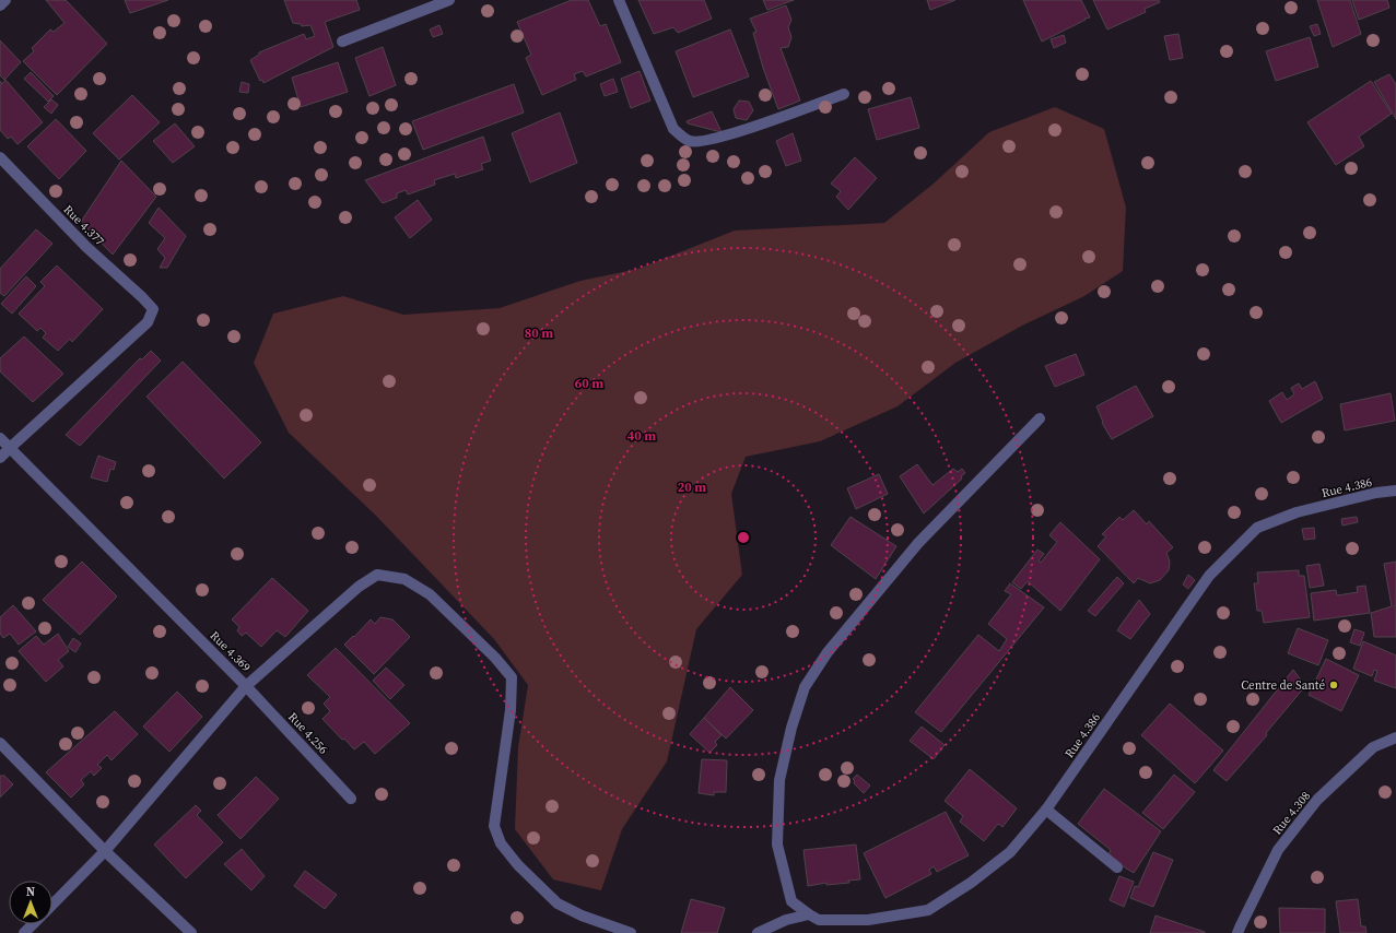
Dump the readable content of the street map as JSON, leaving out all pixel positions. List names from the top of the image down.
{
  "streets": {
    "street": [
      "Rue 4.377",
      "Rue 4.386",
      "Rue 4.369",
      "Rue 4.256",
      "Rue 4.308"
    ]
  },
  "crossings": [
    ["Rue 4.377", "Rue 4.369"],
    ["Rue 4.369", "Rue 4.256"]
  ],
  "places": ["Centre de Santé"],
  "north": "top",
  "rings": [
    "80 m",
    "60 m",
    "40 m",
    "20 m"
  ]
}
